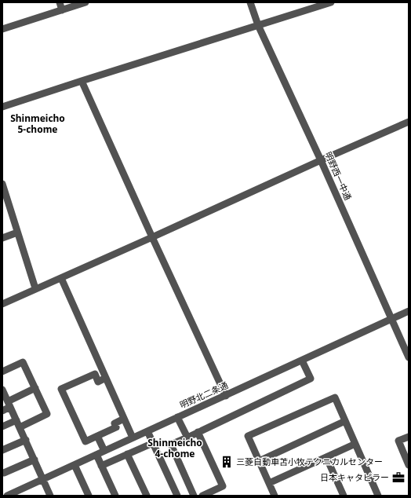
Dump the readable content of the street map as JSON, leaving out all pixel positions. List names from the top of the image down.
{
  "streets": {
    "street": ["明野西一中通", "明野北二条通"]
  },
  "crossings": [
    ["明野西一中通", "明野北二条通"]
  ],
  "districts": ["Shinmeicho 5-chome", "Shinmeicho 4-chome"],
  "places": {
    "building": ["三菱自動車苫小牧テクニカルセンター"],
    "office": ["日本キャタピラー"]
  }
}
